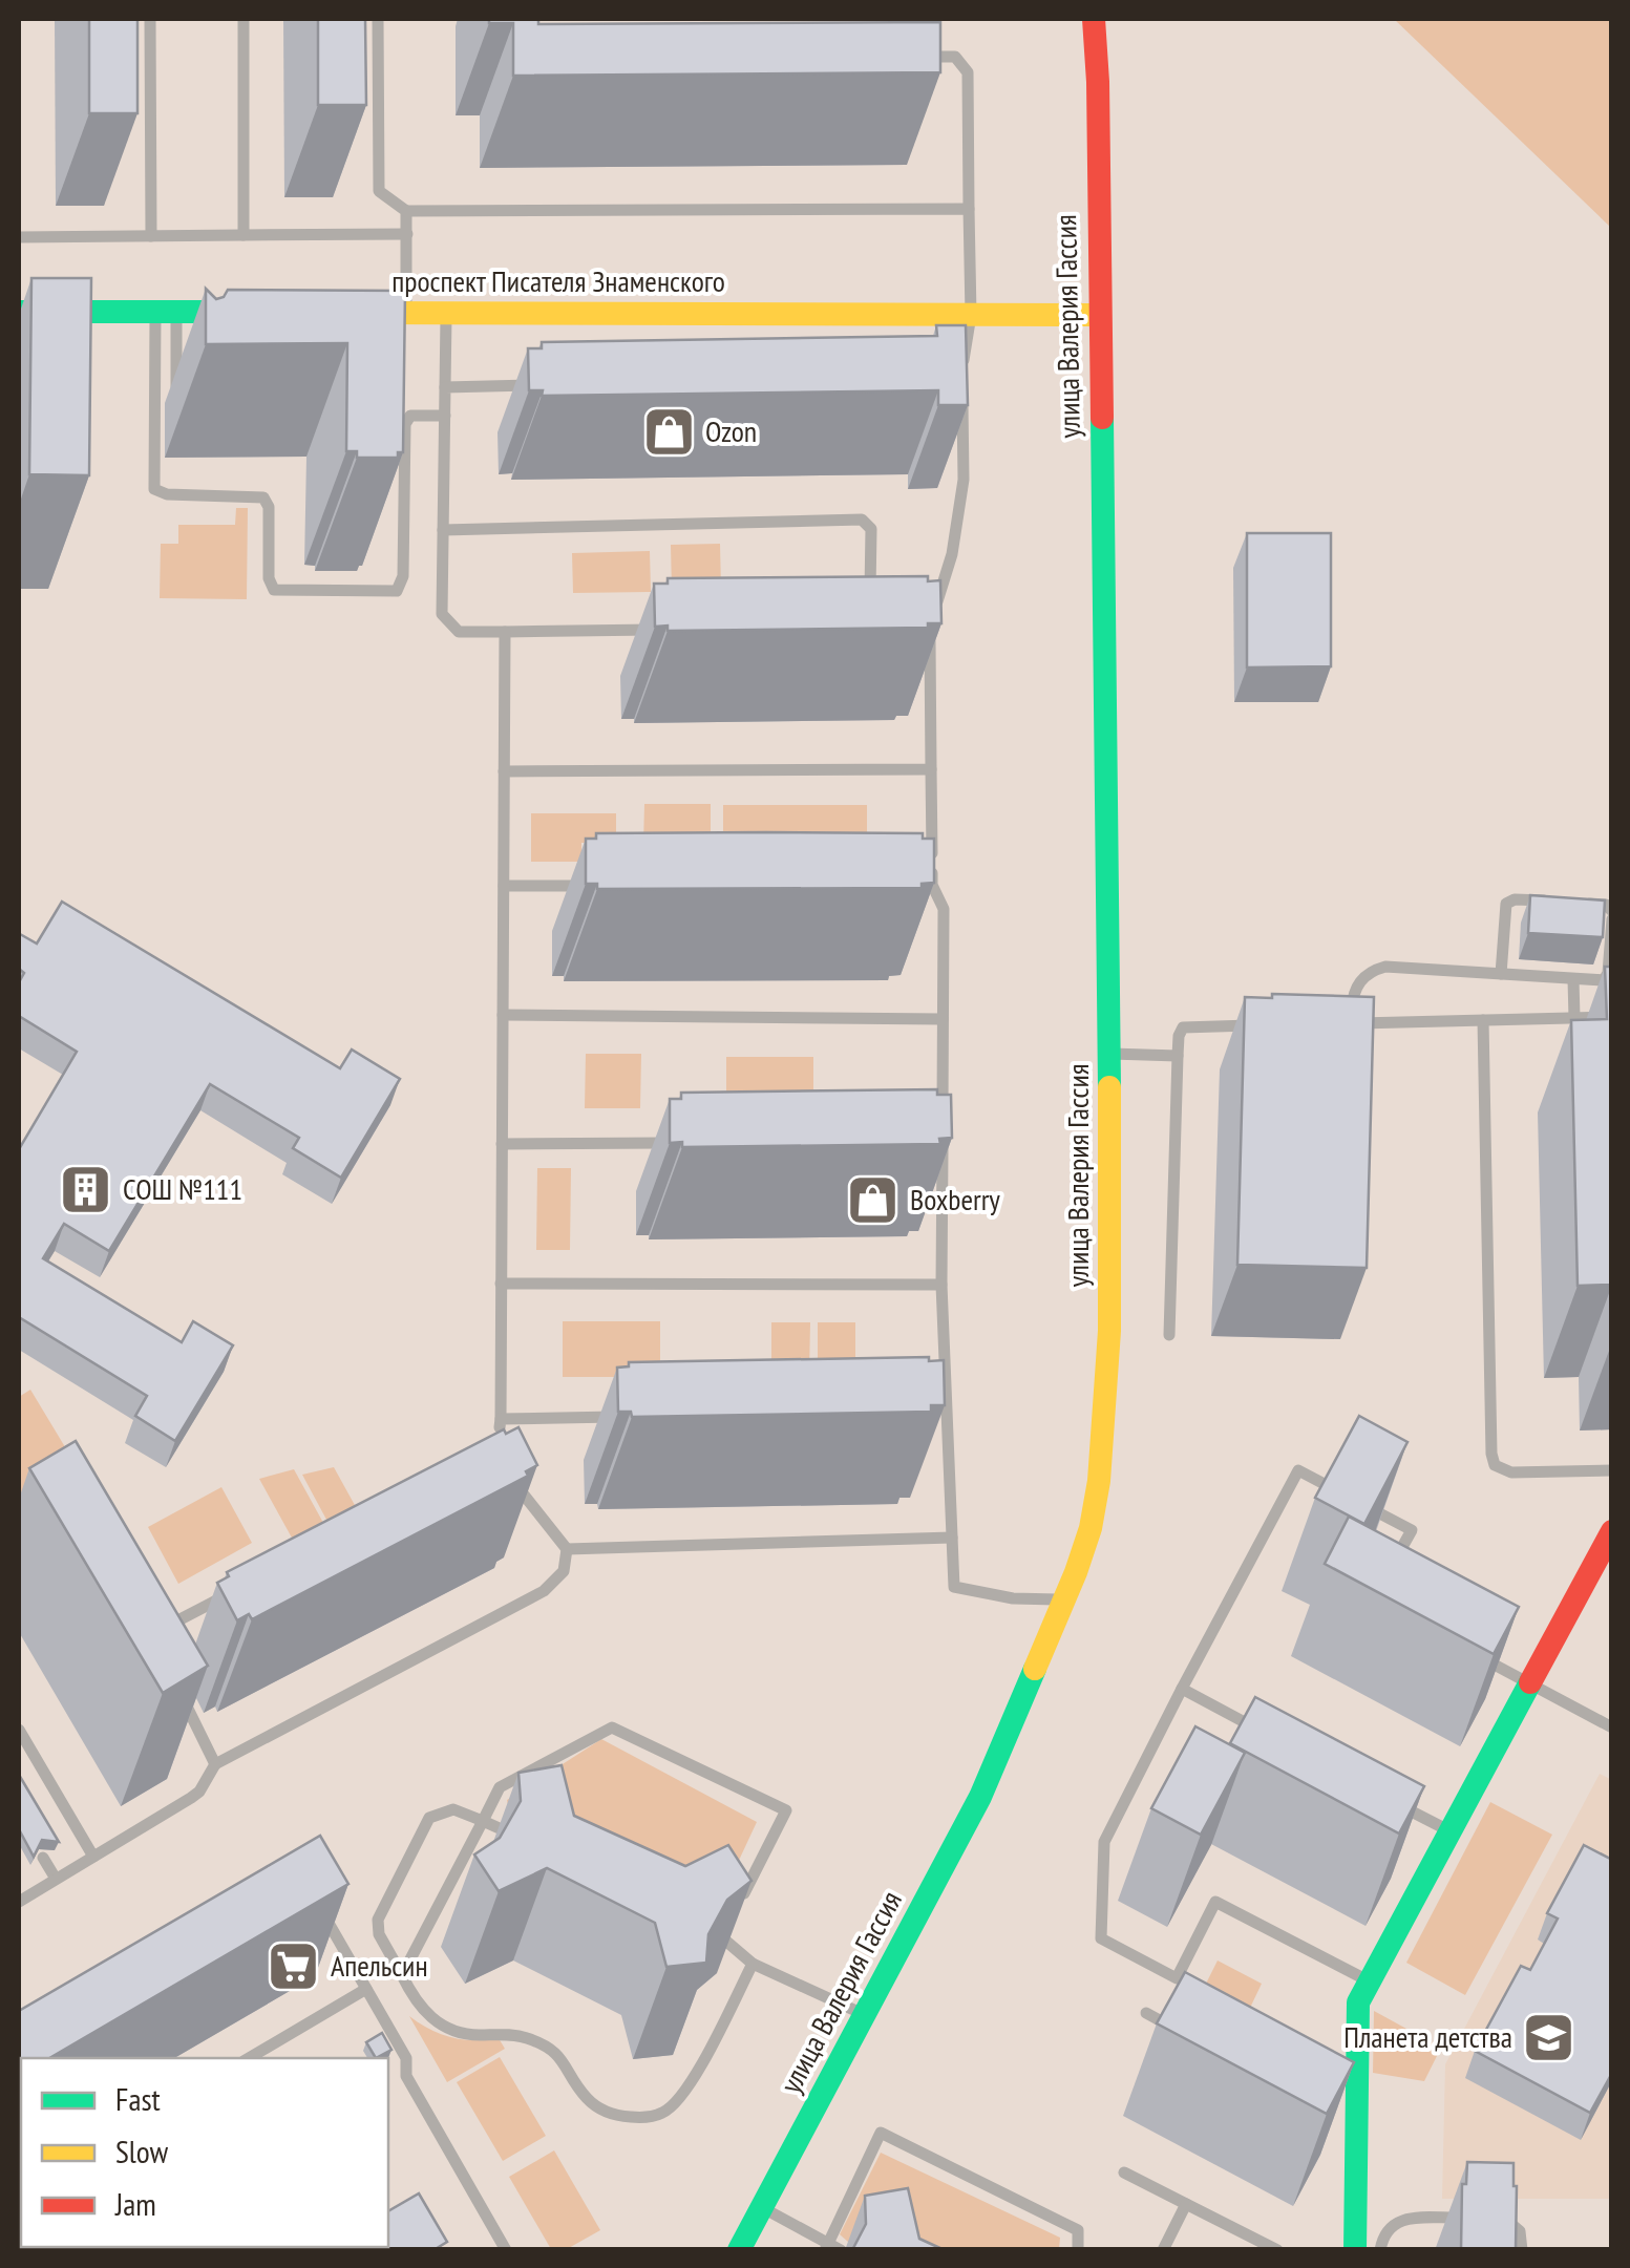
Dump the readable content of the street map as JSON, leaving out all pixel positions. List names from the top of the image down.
{
  "streets": {
    "street": ["проспект Писателя Знаменского", "улица Валерия Гассия"]
  },
  "crossings": [
    ["проспект Писателя Знаменского", "улица Валерия Гассия"]
  ],
  "places": {
    "shop": ["Ozon", "Boxberry"],
    "building": ["СОШ №111"],
    "supermarket": ["Апельсин"],
    "school or university": ["Планета детства"]
  },
  "legend": ["Fast", "Slow", "Jam"]
}
